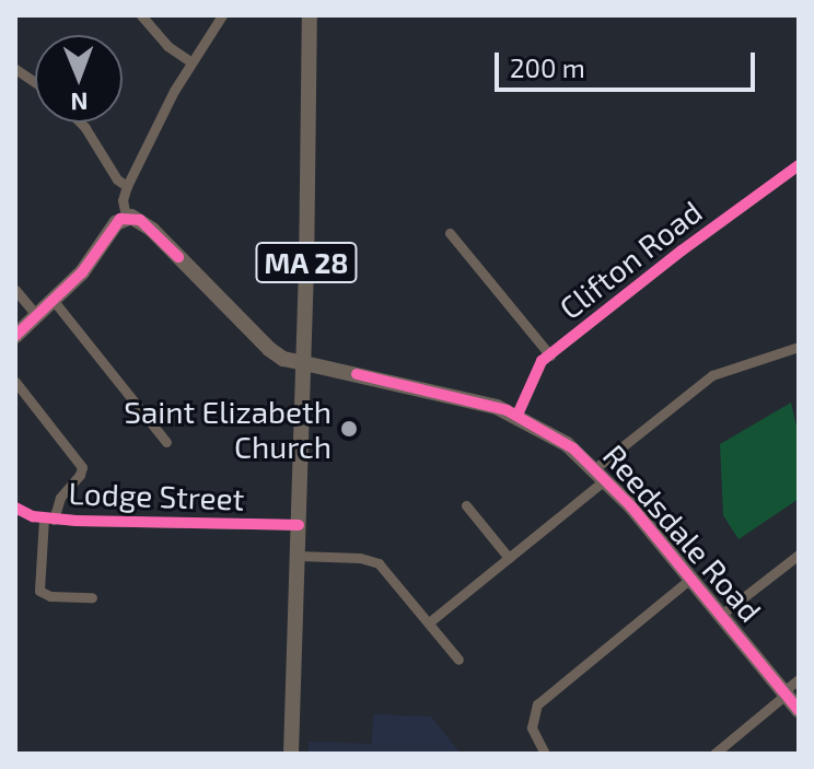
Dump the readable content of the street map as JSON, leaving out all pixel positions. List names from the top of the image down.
{
  "streets": {
    "main road": ["MA 28", "Reedsdale Road"],
    "street": ["Clifton Road", "Lodge Street"]
  },
  "crossings": [
    ["Clifton Road", "Reedsdale Road"],
    ["MA 28", "Reedsdale Road"]
  ],
  "places": ["Saint Elizabeth Church"],
  "scale_bar": "200 m",
  "north": "bottom"
}
